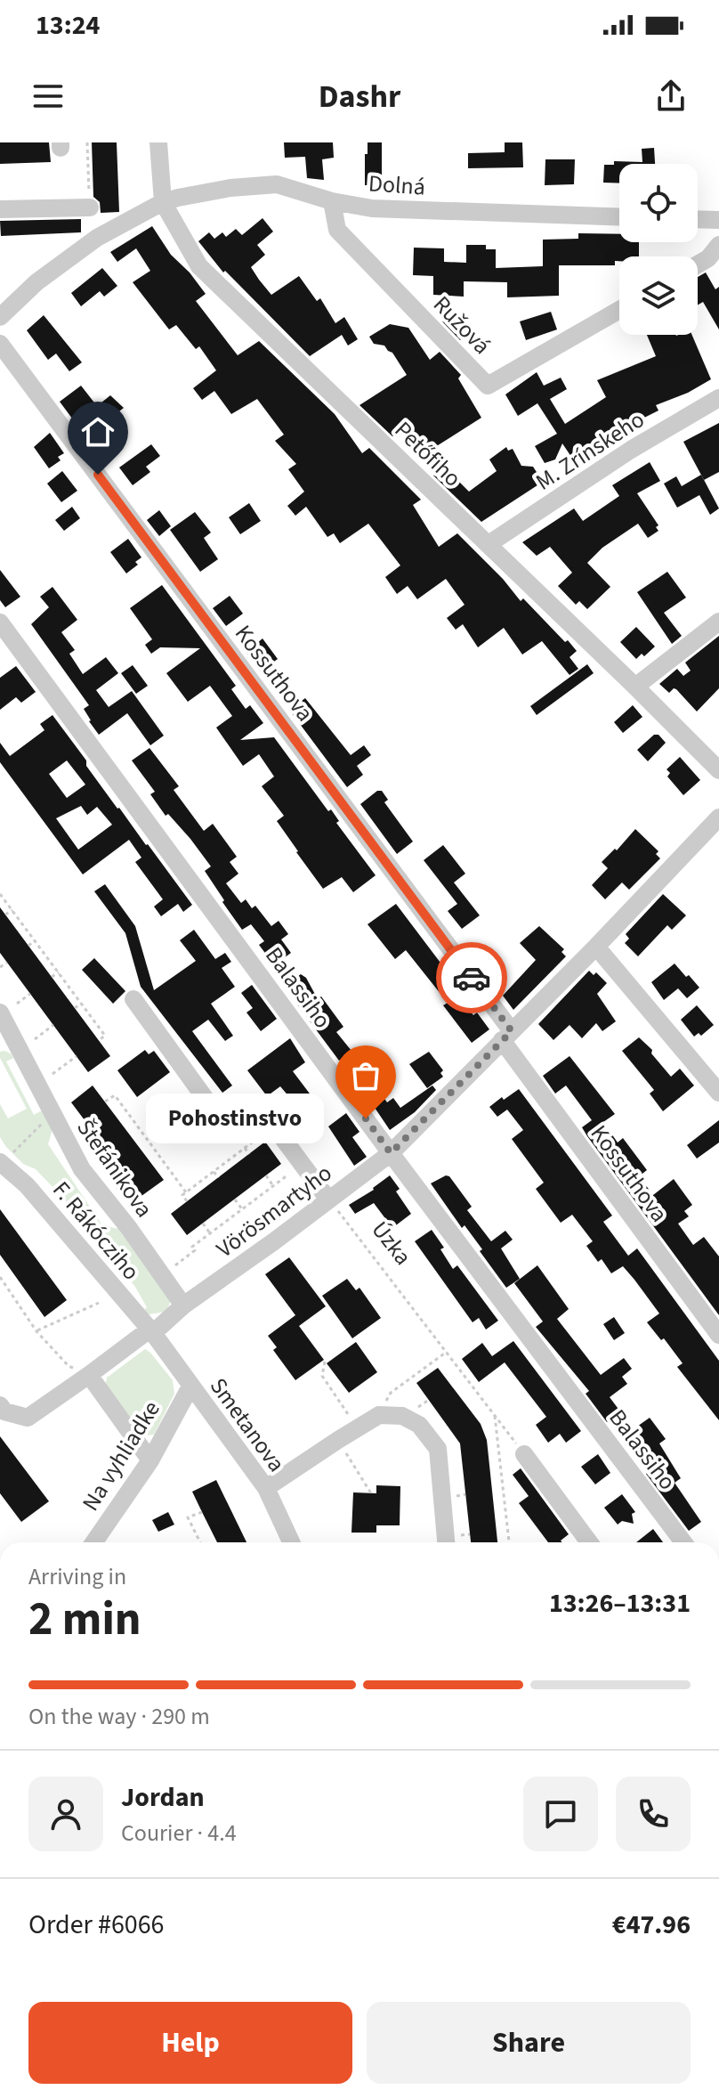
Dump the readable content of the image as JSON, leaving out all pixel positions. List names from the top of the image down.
{
  "streets": {
    "street": [
      "Dolná",
      "Ružová",
      "M. Zrínskeho",
      "Petőfiho",
      "Kossuthova",
      "Balassiho",
      "Štefánikova",
      "Vörösmartyho",
      "F. Rákócziho",
      "Smetanova",
      "Na vyhliadke"
    ],
    "path": ["Úzka"]
  },
  "crossings": [
    ["Dolná", "Ružová"],
    ["Dolná", "Petőfiho"],
    ["M. Zrínskeho", "Petőfiho"],
    ["Kossuthova", "Vörösmartyho"],
    ["Balassiho", "Vörösmartyho"],
    ["Štefánikova", "Vörösmartyho"],
    ["Vörösmartyho", "F. Rákócziho"],
    ["Vörösmartyho", "Úzka"],
    ["Vörösmartyho", "Smetanova"],
    ["F. Rákócziho", "Smetanova"],
    ["Smetanova", "Na vyhliadke"]
  ],
  "places": ["Pohostinstvo"],
  "page": {
    "status": "13:24",
    "header": "Dashr",
    "bubble": "Pohostinstvo",
    "heading": ["2 min", "Arriving in", "13:26–13:31"],
    "panel": [
      "Jordan",
      "Courier · 4.4",
      "Order #6066",
      "€47.96"
    ],
    "bar": "On the way · 290 m",
    "buttons": ["Help", "Share"]
  }
}
